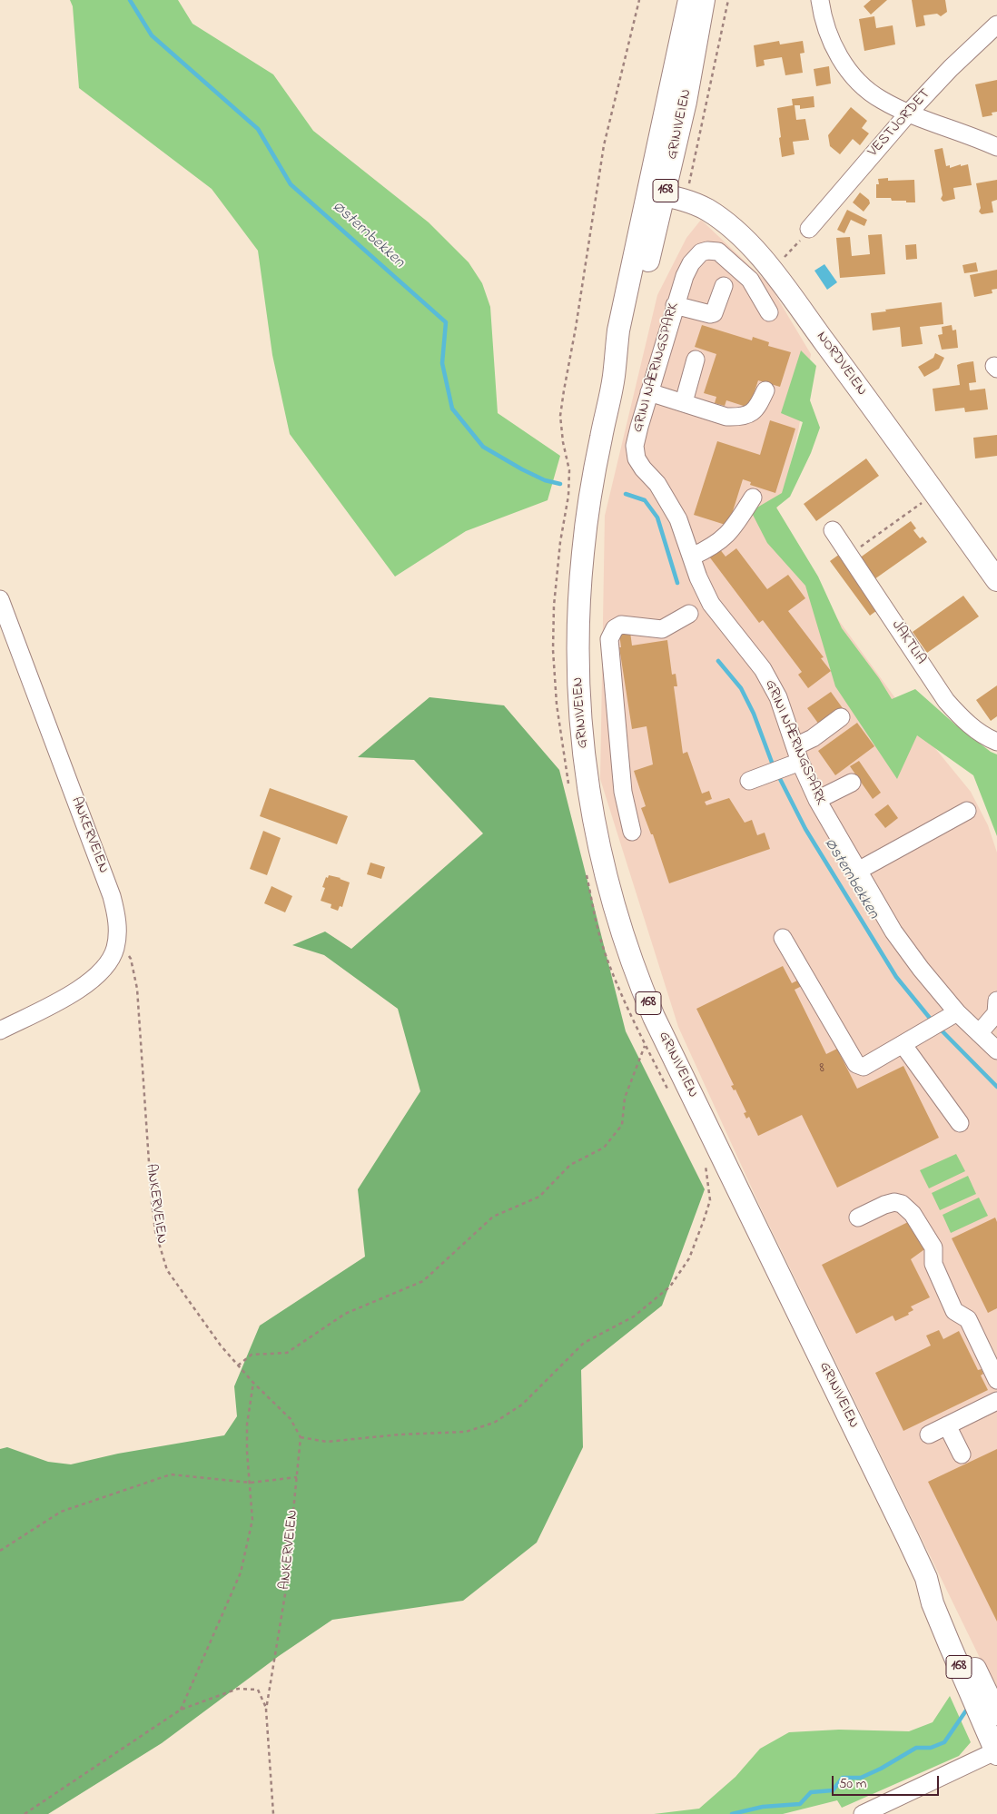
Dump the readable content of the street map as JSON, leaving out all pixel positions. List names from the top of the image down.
{
  "streets": {
    "main road": ["GRINIVEIEN", "168", "NORDVEIEN"],
    "street": [
      "VESTJORDET",
      "GRINI NÆRINGSPARK",
      "JAKTLIA",
      "ANKERVEIEN"
    ]
  },
  "crossings": [
    ["GRINIVEIEN", "NORDVEIEN"]
  ],
  "water": ["Østernbekken"],
  "house_numbers": ["8"],
  "scale_bar": "50 m"
}
